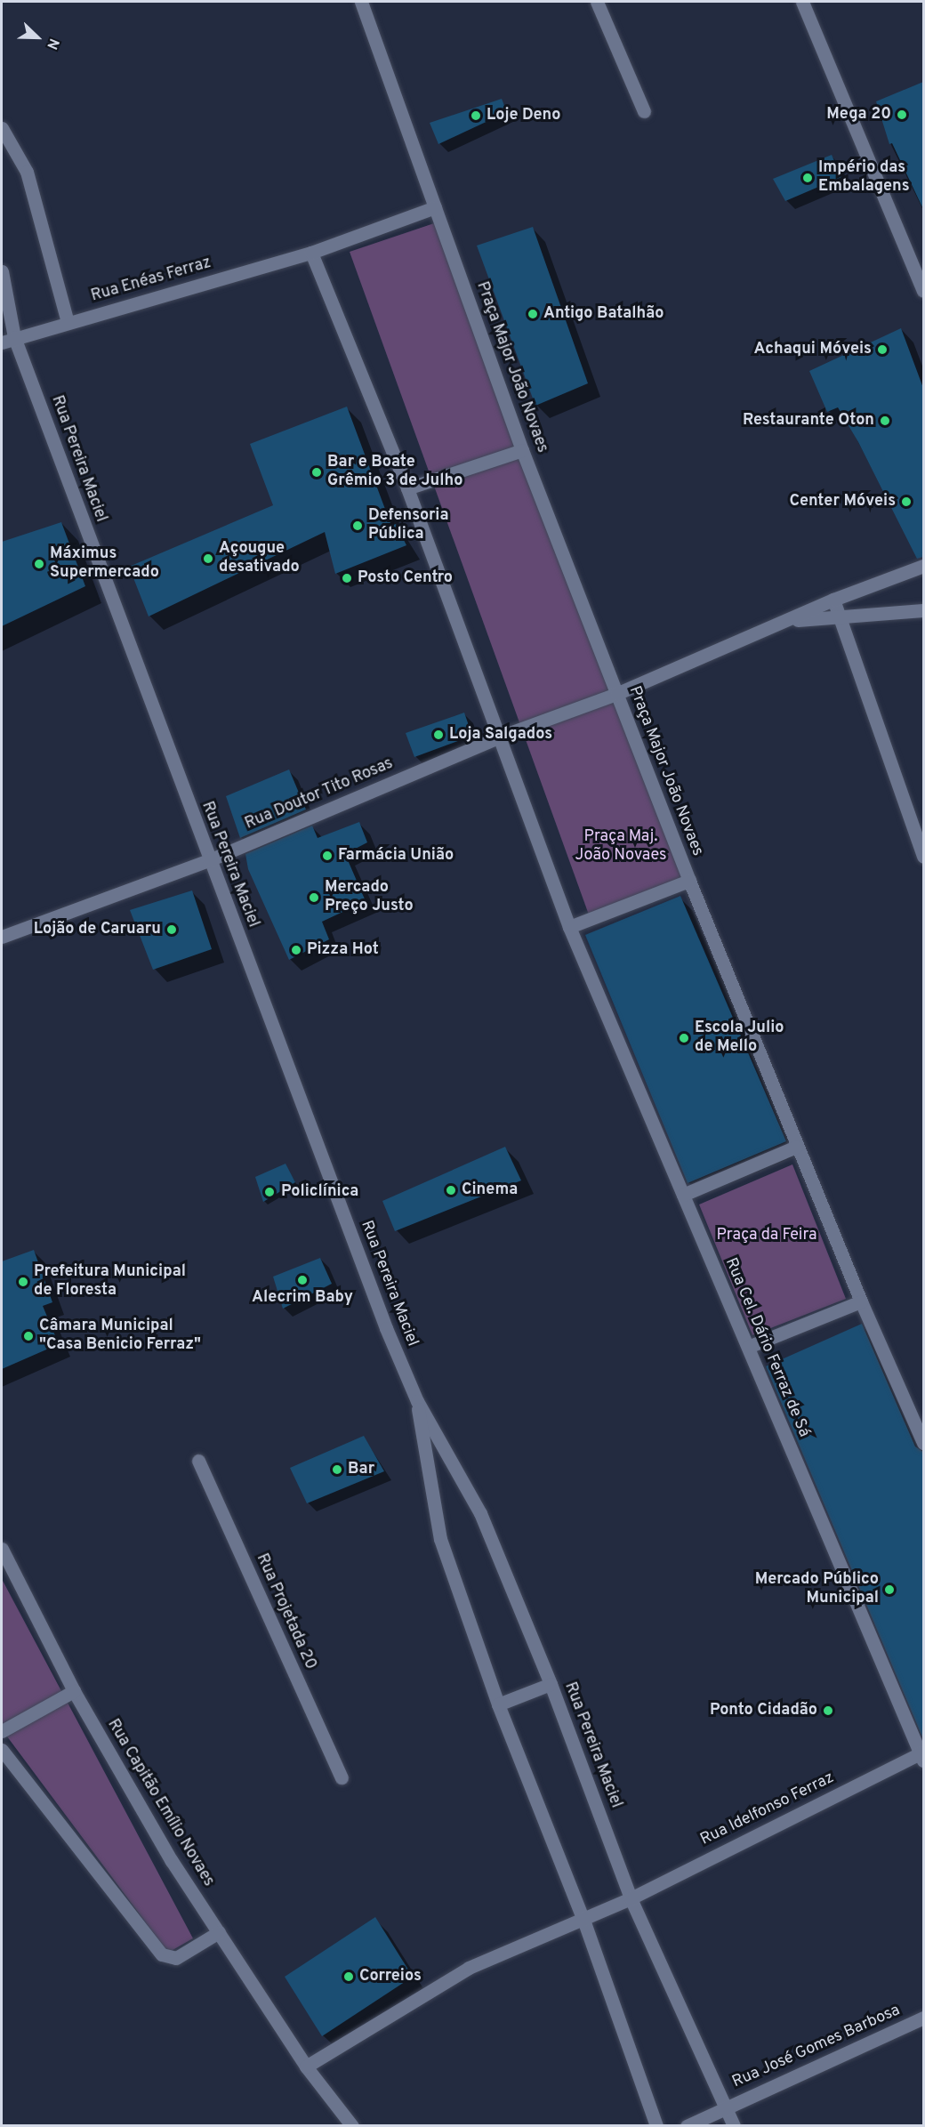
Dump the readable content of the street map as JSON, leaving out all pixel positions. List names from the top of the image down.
{
  "streets": {
    "street": [
      "Rua Enéas Ferraz",
      "Praça Major João Novaes",
      "Rua Pereira Maciel",
      "Rua Doutor Tito Rosas",
      "Rua Cel. Dário Ferraz de Sá",
      "Rua Projetada 20",
      "Rua Capitão Emílio Novaes",
      "Rua Idelfonso Ferraz",
      "Rua José Gomes Barbosa"
    ]
  },
  "crossings": [
    ["Rua Enéas Ferraz", "Praça Major João Novaes"],
    ["Rua Enéas Ferraz", "Rua Pereira Maciel"],
    ["Praça Major João Novaes", "Rua Doutor Tito Rosas"],
    ["Praça Major João Novaes", "Rua Cel. Dário Ferraz de Sá"],
    ["Rua Pereira Maciel", "Rua Doutor Tito Rosas"],
    ["Rua Pereira Maciel", "Rua Idelfonso Ferraz"],
    ["Rua Pereira Maciel", "Rua José Gomes Barbosa"],
    ["Rua Cel. Dário Ferraz de Sá", "Rua Idelfonso Ferraz"]
  ],
  "parks": ["Praça Maj. João Novaes", "Praça da Feira"],
  "places": [
    "Mega 20",
    "Loje Deno",
    "Império das Embalagens",
    "Antigo Batalhão",
    "Achaqui Móveis",
    "Restaurante Oton",
    "Bar e Boate Grêmio 3 de Julho",
    "Center Móveis",
    "Defensoria Pública",
    "Açougue desativado",
    "Máximus Supermercado",
    "Posto Centro",
    "Loja Salgados",
    "Farmácia União",
    "Mercado Preço Justo",
    "Lojão de Caruaru",
    "Pizza Hot",
    "Escola Julio de Mello",
    "Cinema",
    "Policlínica",
    "Alecrim Baby",
    "Prefeitura Municipal de Floresta",
    "Câmara Municipal \"Casa Benicio Ferraz\"",
    "Bar",
    "Mercado Público Municipal",
    "Ponto Cidadão",
    "Correios"
  ],
  "north": "bottom right"
}
